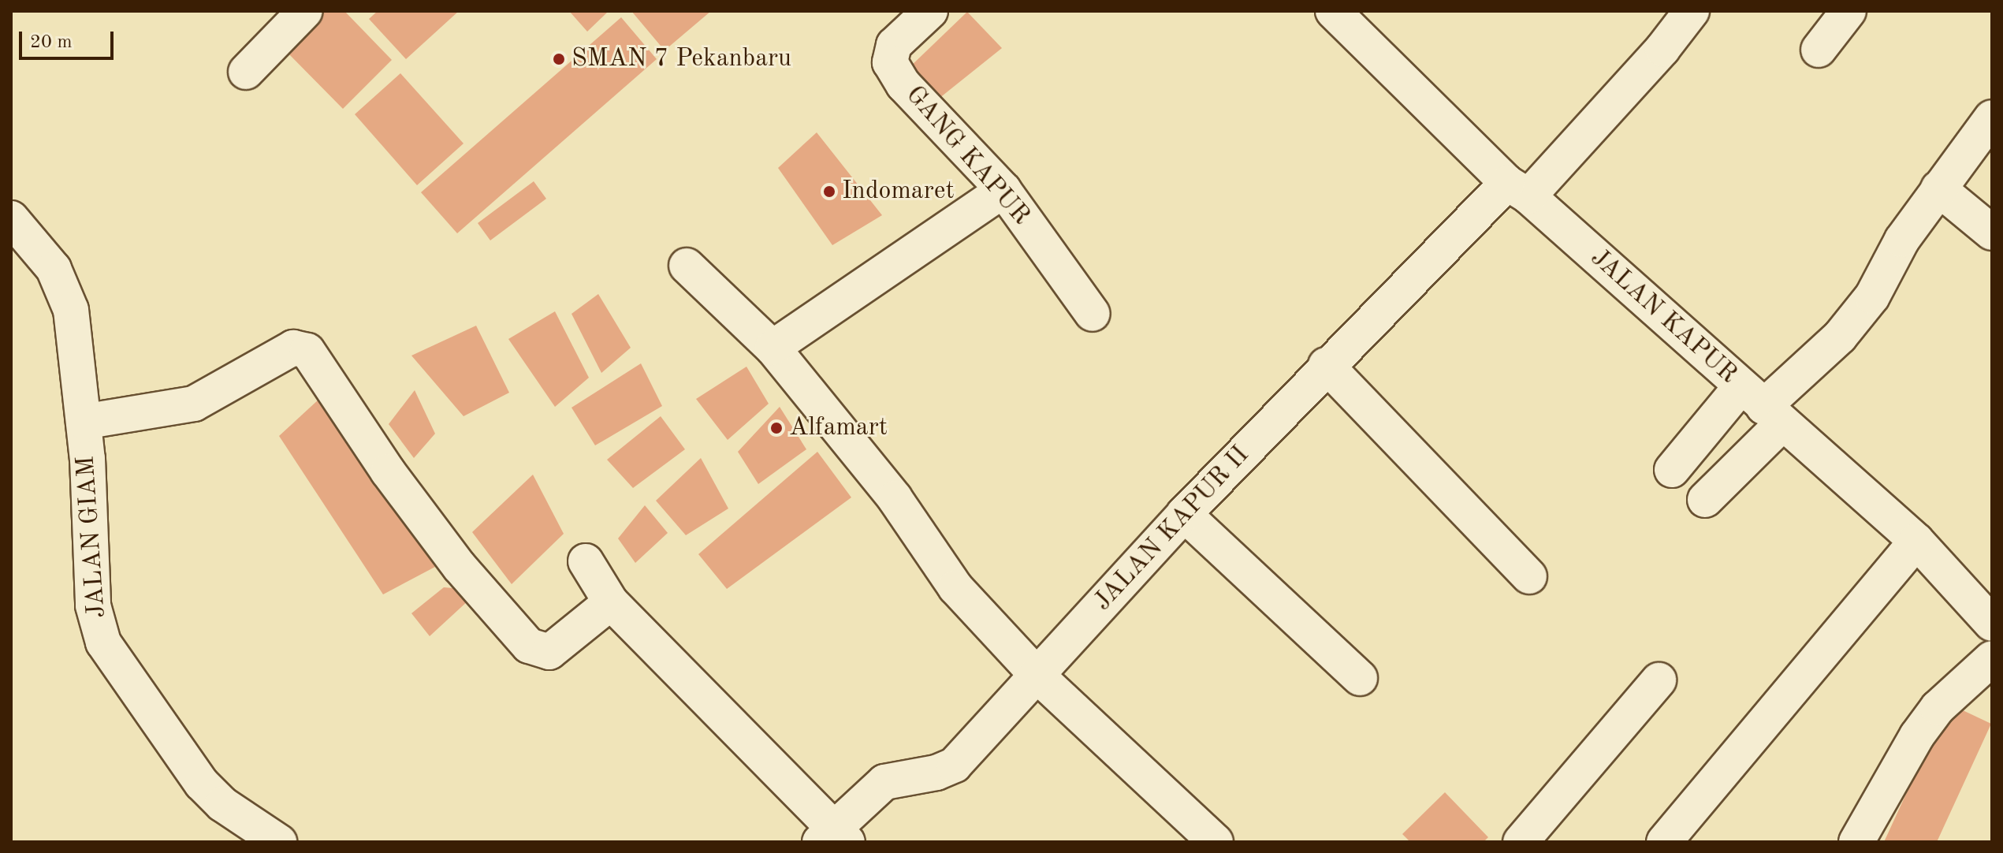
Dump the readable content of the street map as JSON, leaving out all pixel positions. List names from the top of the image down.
{
  "streets": {
    "street": [
      "GANG KAPUR",
      "JALAN KAPUR",
      "JALAN KAPUR II",
      "JALAN GIAM"
    ]
  },
  "crossings": [
    ["JALAN KAPUR", "JALAN KAPUR II"]
  ],
  "places": ["SMAN 7 Pekanbaru", "Indomaret", "Alfamart"],
  "scale_bar": "20 m"
}
